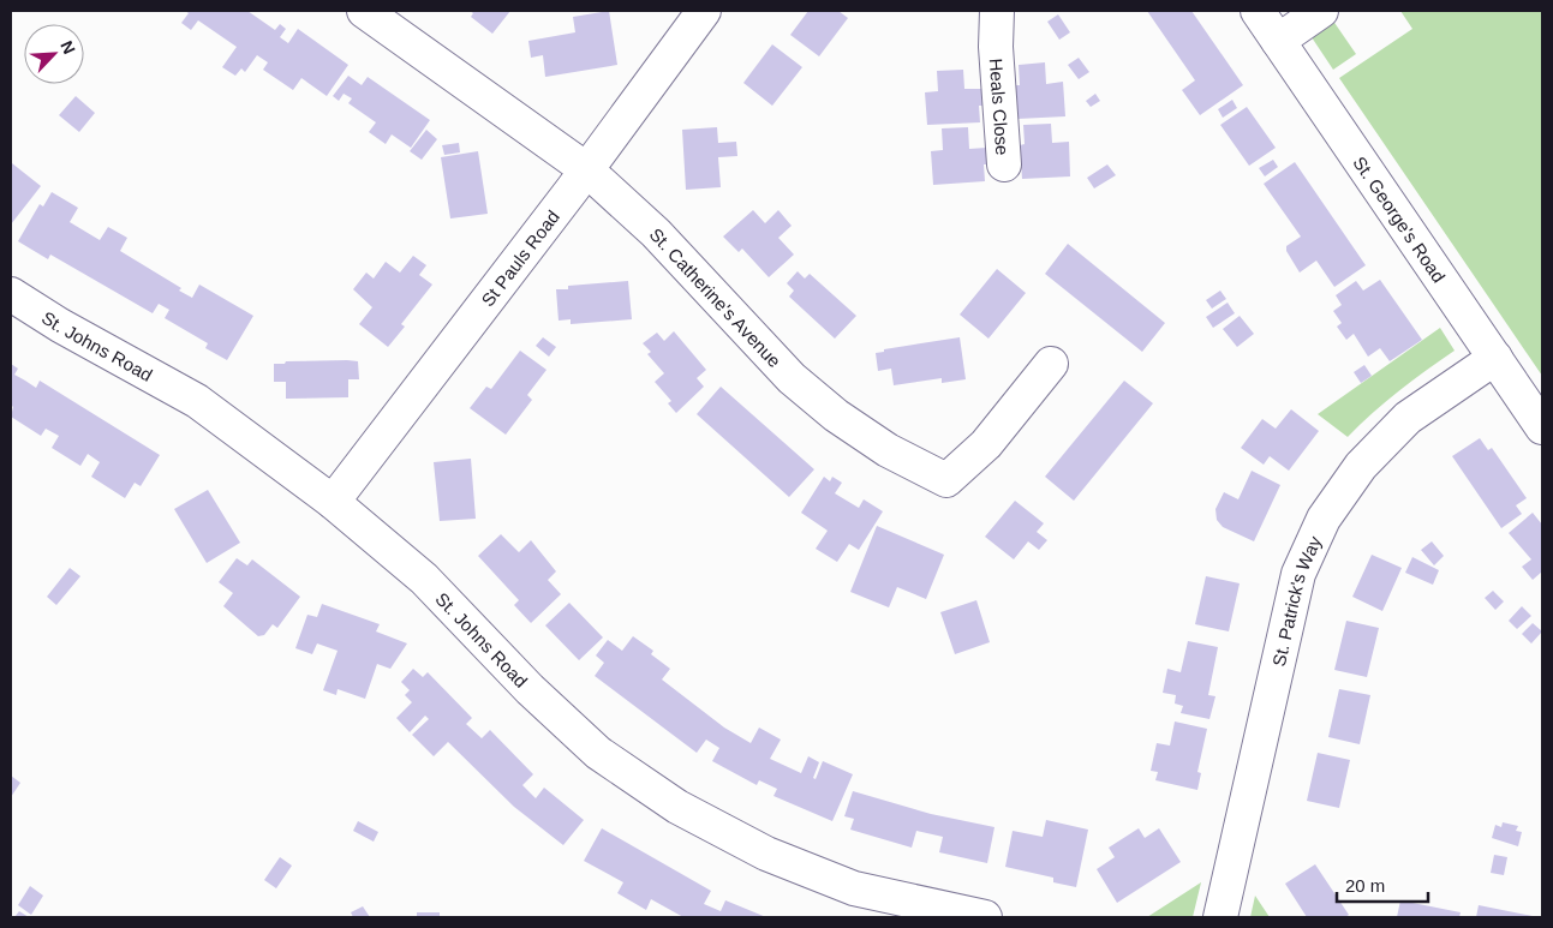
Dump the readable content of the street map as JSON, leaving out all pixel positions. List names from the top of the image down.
{
  "streets": {
    "street": [
      "Heals Close",
      "St. George's Road",
      "St Pauls Road",
      "St. Catherine's Avenue",
      "St. Johns Road",
      "St. Patrick's Way"
    ]
  },
  "crossings": [
    ["St. George's Road", "St. Patrick's Way"],
    ["St Pauls Road", "St. Catherine's Avenue"],
    ["St Pauls Road", "St. Johns Road"]
  ],
  "scale_bar": "20 m",
  "north": "top right"
}
